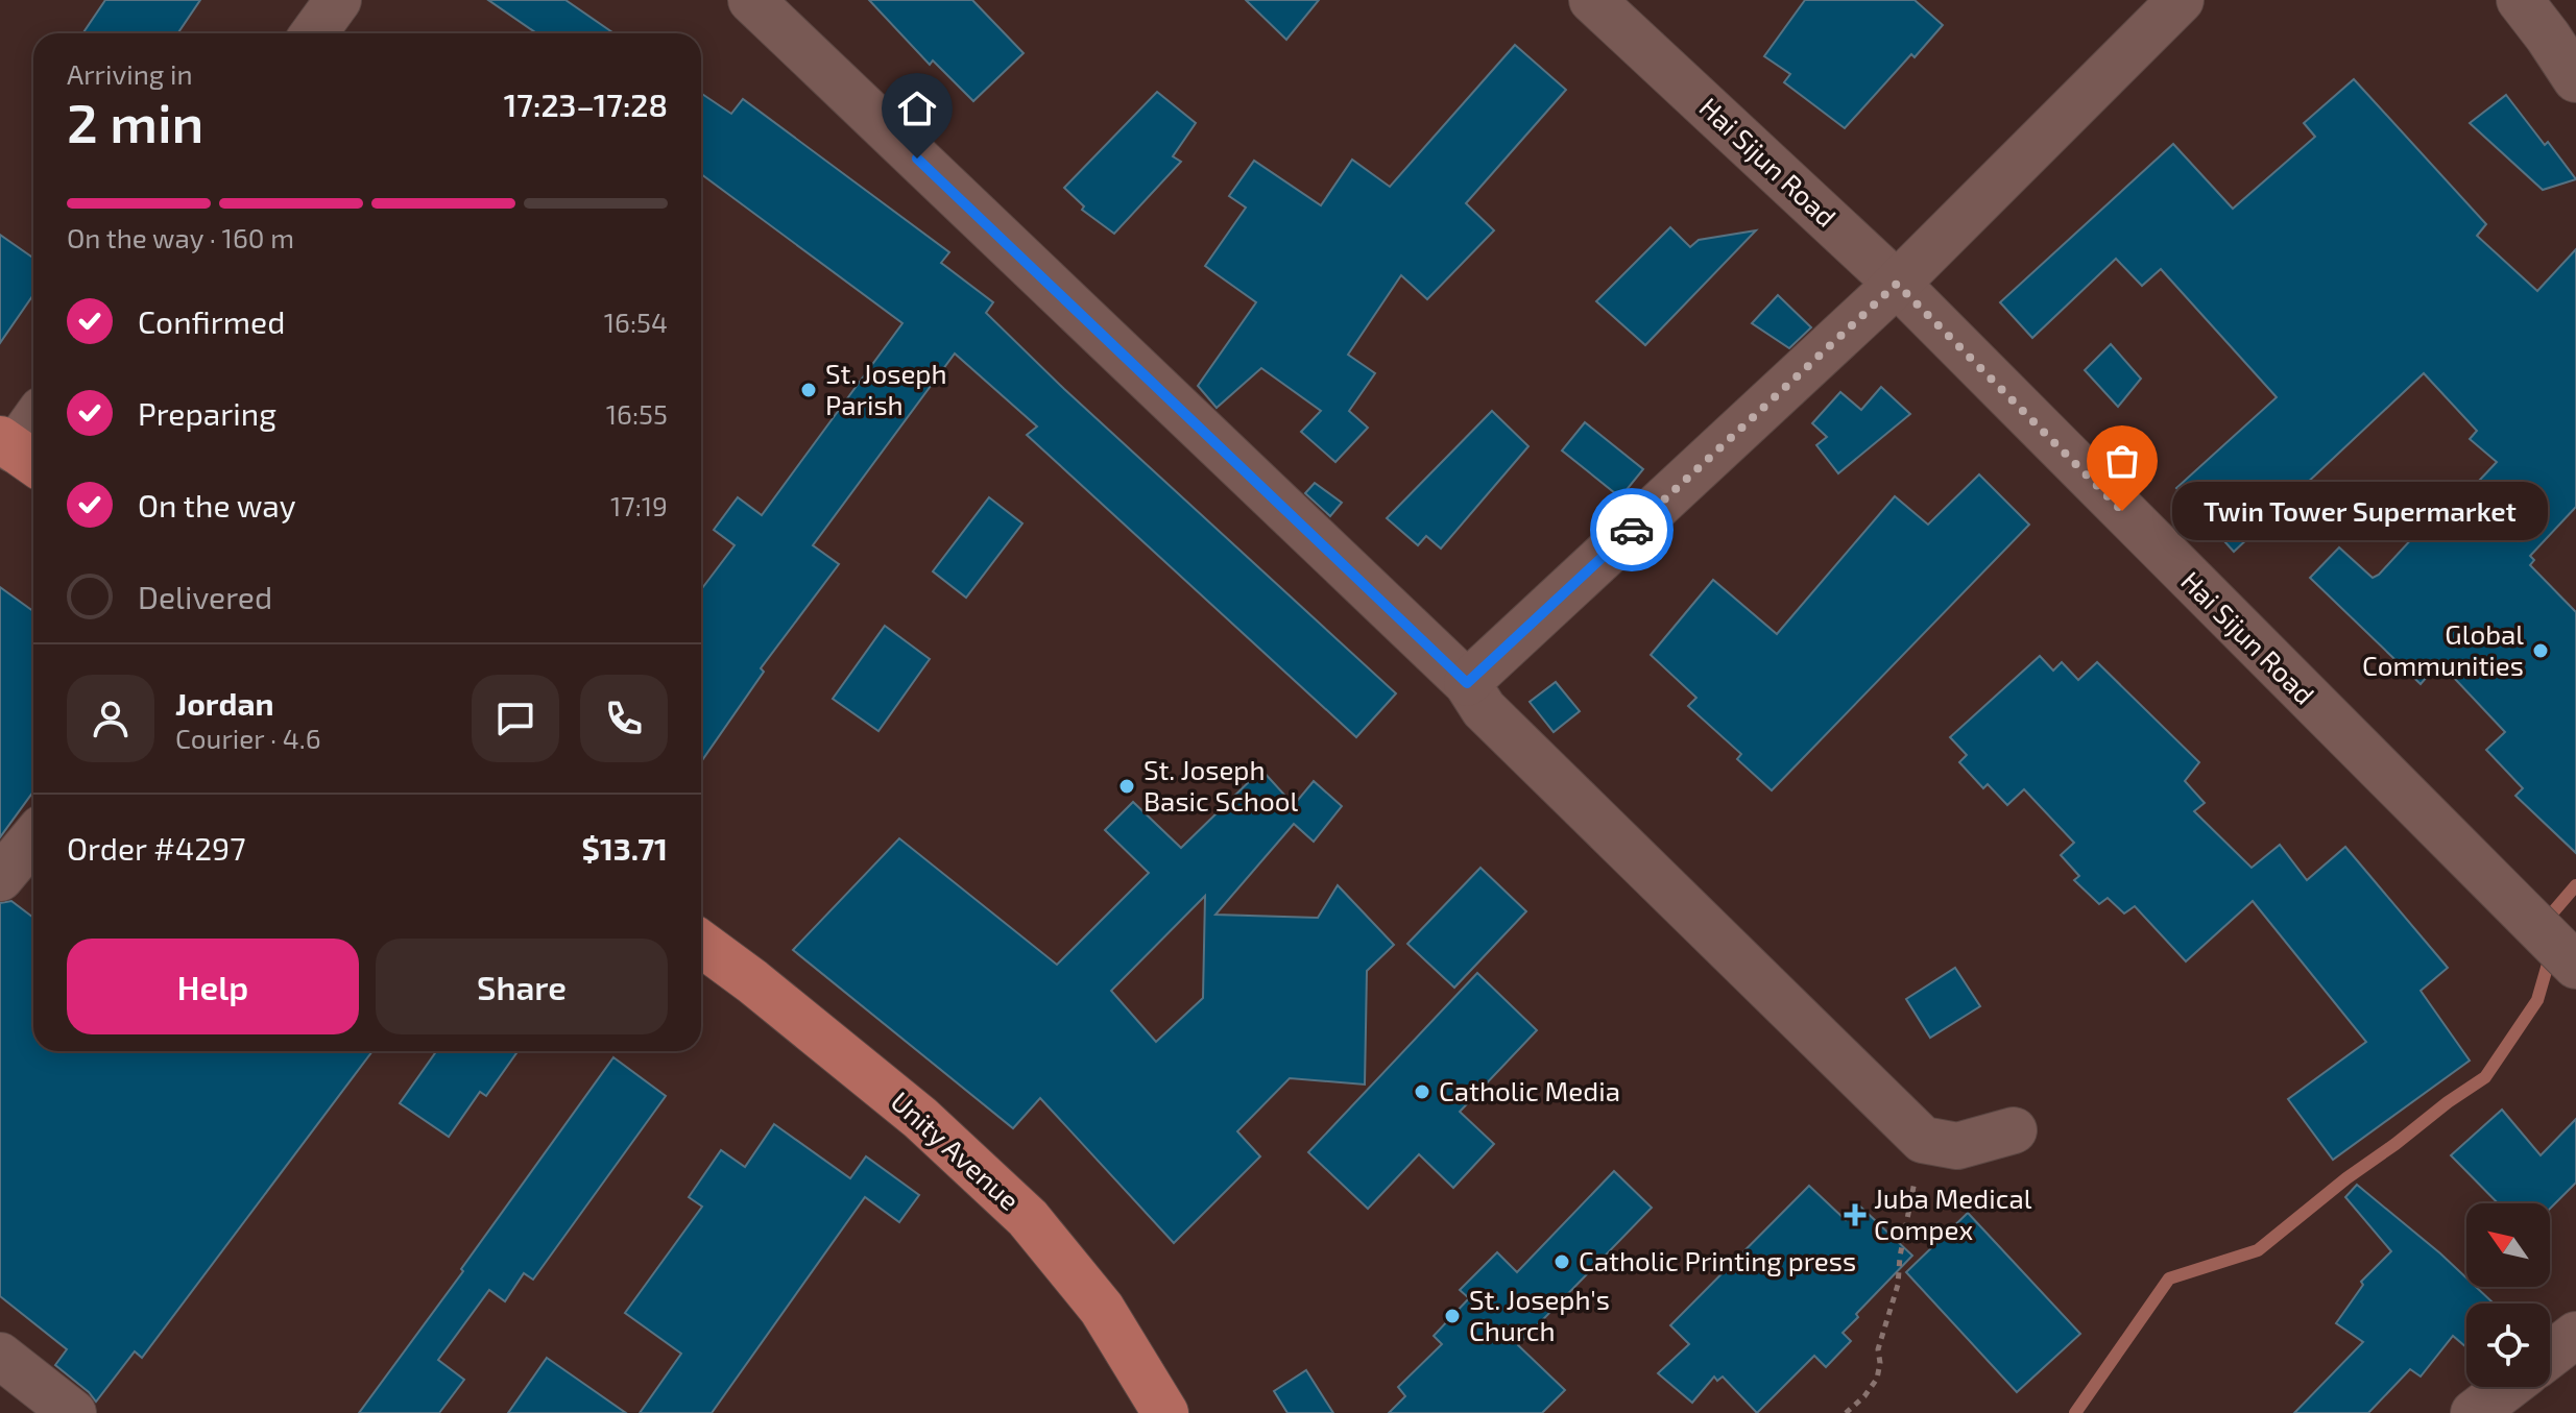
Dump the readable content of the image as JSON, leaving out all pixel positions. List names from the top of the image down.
{
  "streets": {
    "main road": ["Unity Avenue"],
    "street": ["Hai Sijun Road"]
  },
  "places": {
    "other": [
      "St. Joseph Parish",
      "Twin Tower Supermarket",
      "Global Communities",
      "St. Joseph Basic School",
      "Catholic Media",
      "Catholic Printing press",
      "St. Joseph's Church"
    ],
    "health": ["Juba Medical Compex"]
  },
  "north": "top left",
  "page": {
    "heading": ["2 min", "Arriving in", "17:23–17:28"],
    "panel": [
      "Jordan",
      "Courier · 4.6",
      "Order #4297",
      "$13.71"
    ],
    "bar": "On the way · 160 m",
    "list": [
      ["Confirmed", "16:54"],
      ["Preparing", "16:55"],
      ["On the way", "17:19"],
      "Delivered"
    ],
    "bubble": "Twin Tower Supermarket",
    "buttons": ["Help", "Share"]
  }
}
